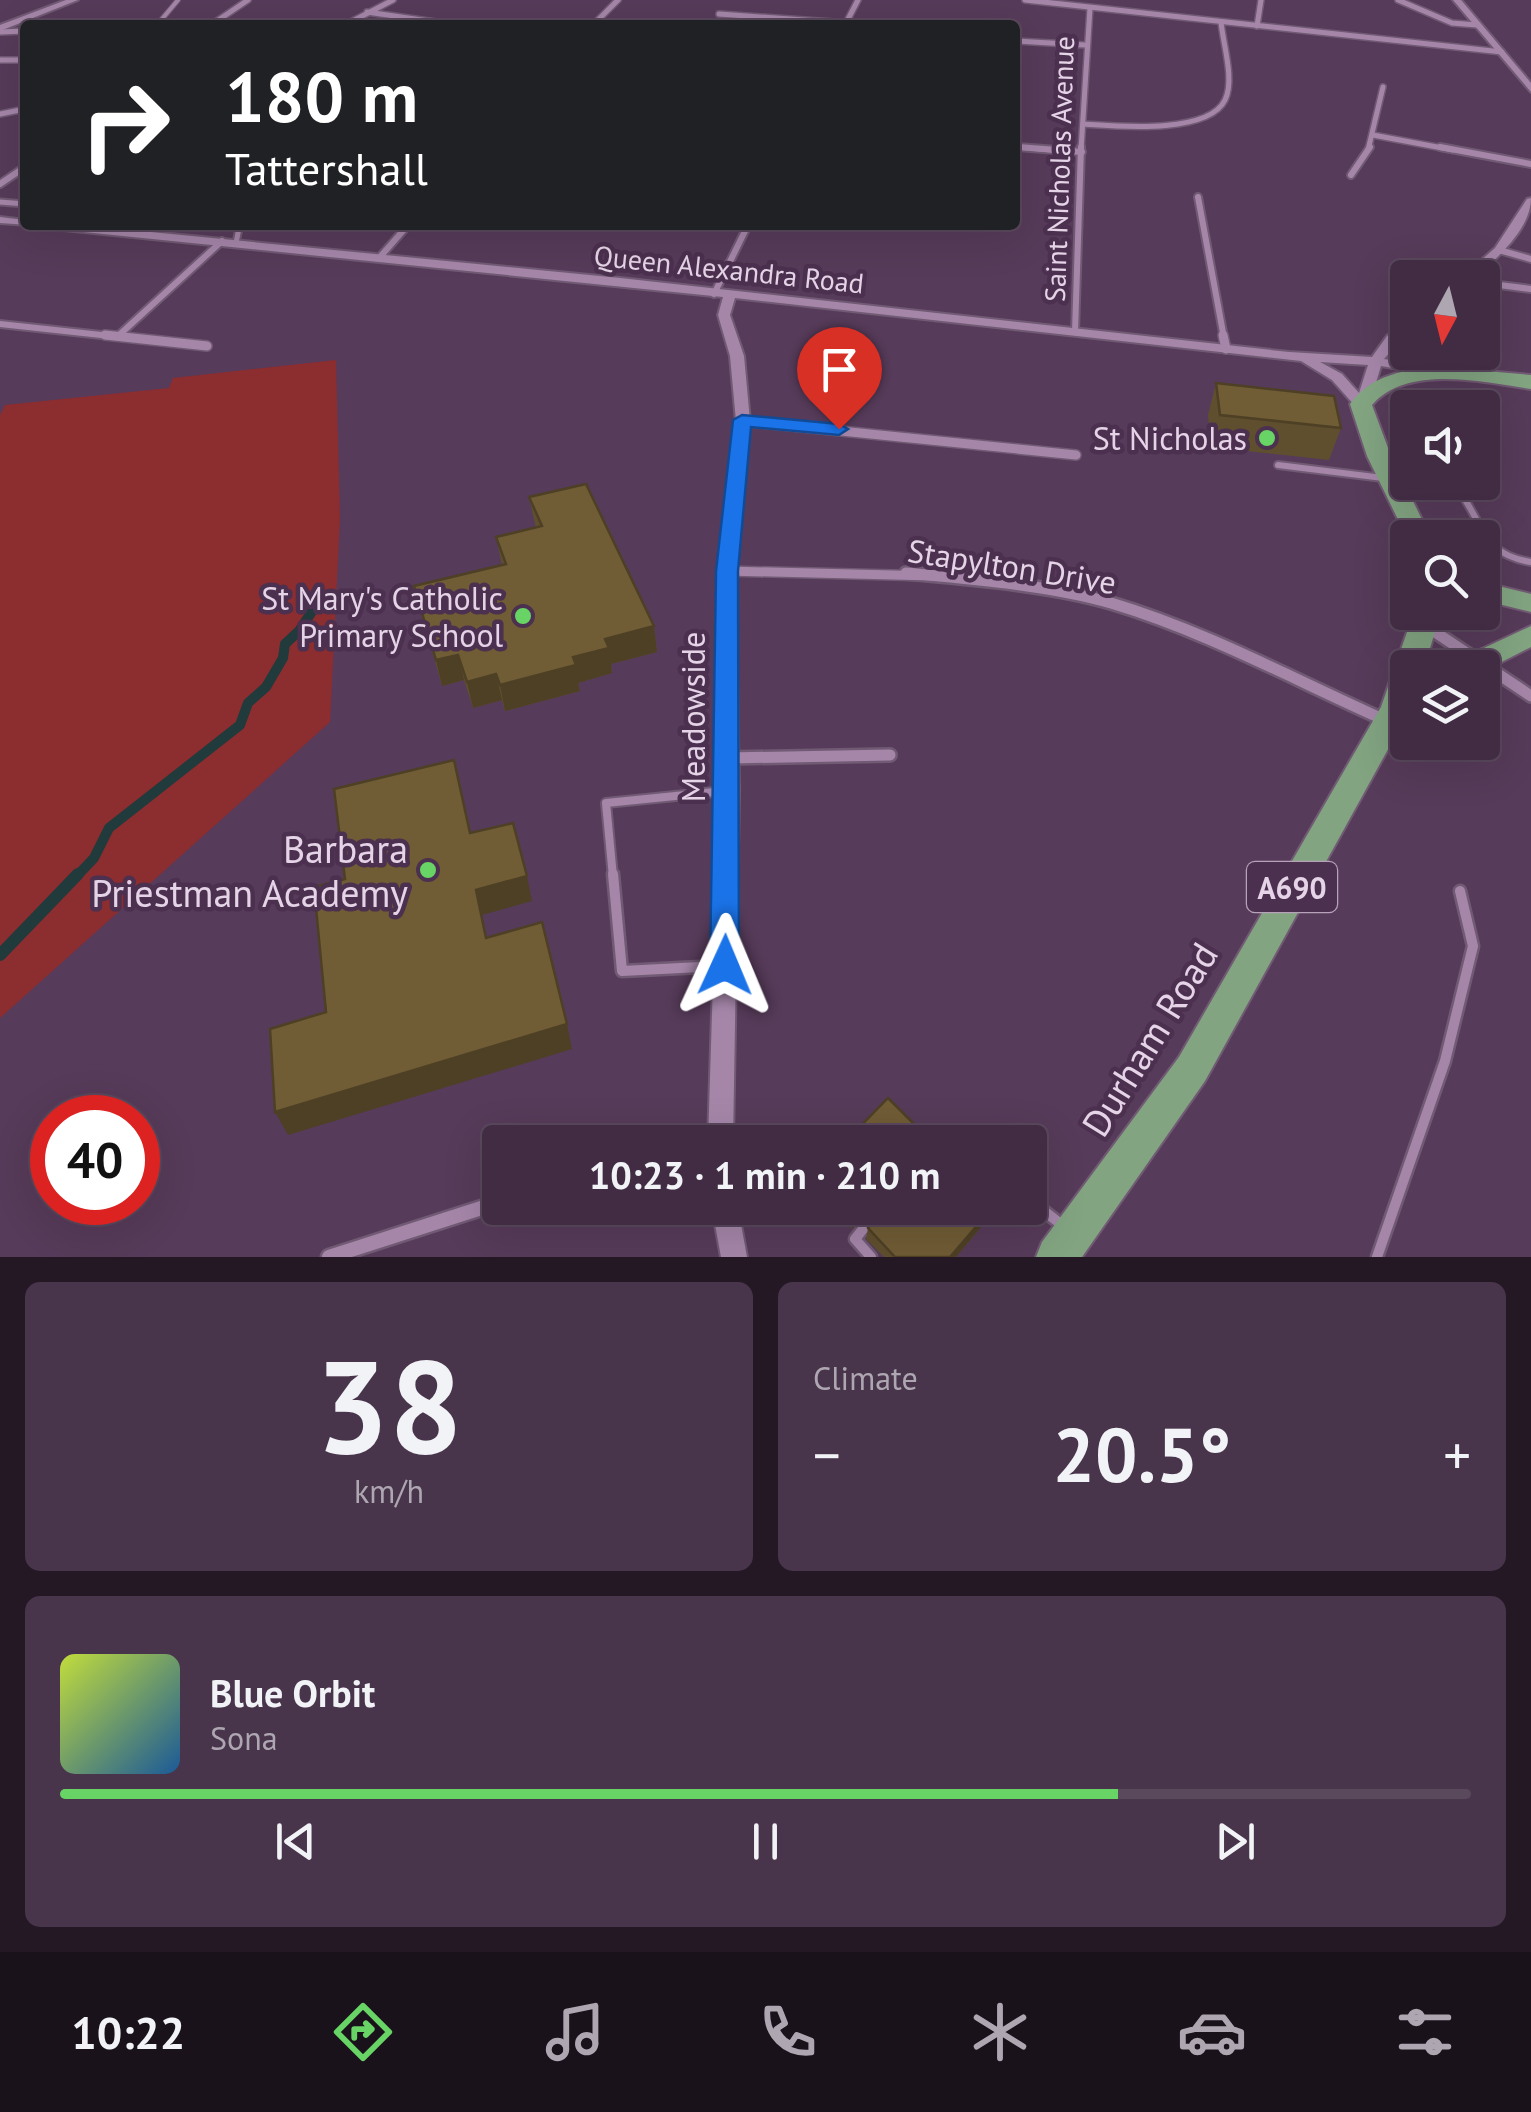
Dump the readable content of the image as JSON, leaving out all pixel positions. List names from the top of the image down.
{
  "streets": {
    "highway": ["A690", "Durham Road"],
    "street": [
      "Saint Nicholas Avenue",
      "Queen Alexandra Road",
      "Stapylton Drive",
      "Meadowside"
    ]
  },
  "crossings": [
    ["Saint Nicholas Avenue", "Queen Alexandra Road"],
    ["Queen Alexandra Road", "Meadowside"],
    ["Stapylton Drive", "Meadowside"]
  ],
  "places": ["St Nicholas", "St Mary's Catholic Primary School", "Barbara Priestman Academy"],
  "north": "bottom",
  "page": {
    "turn": ["180 m", "Tattershall"],
    "limit": "40",
    "trip": "10:23 · 1 min · 210 m",
    "tile": [
      ["38", "km/h"],
      "Climate"
    ],
    "heat": ["−", "20.5°", "+"],
    "song": ["Blue Orbit", "Sona"],
    "tabs": "10:22"
  }
}
